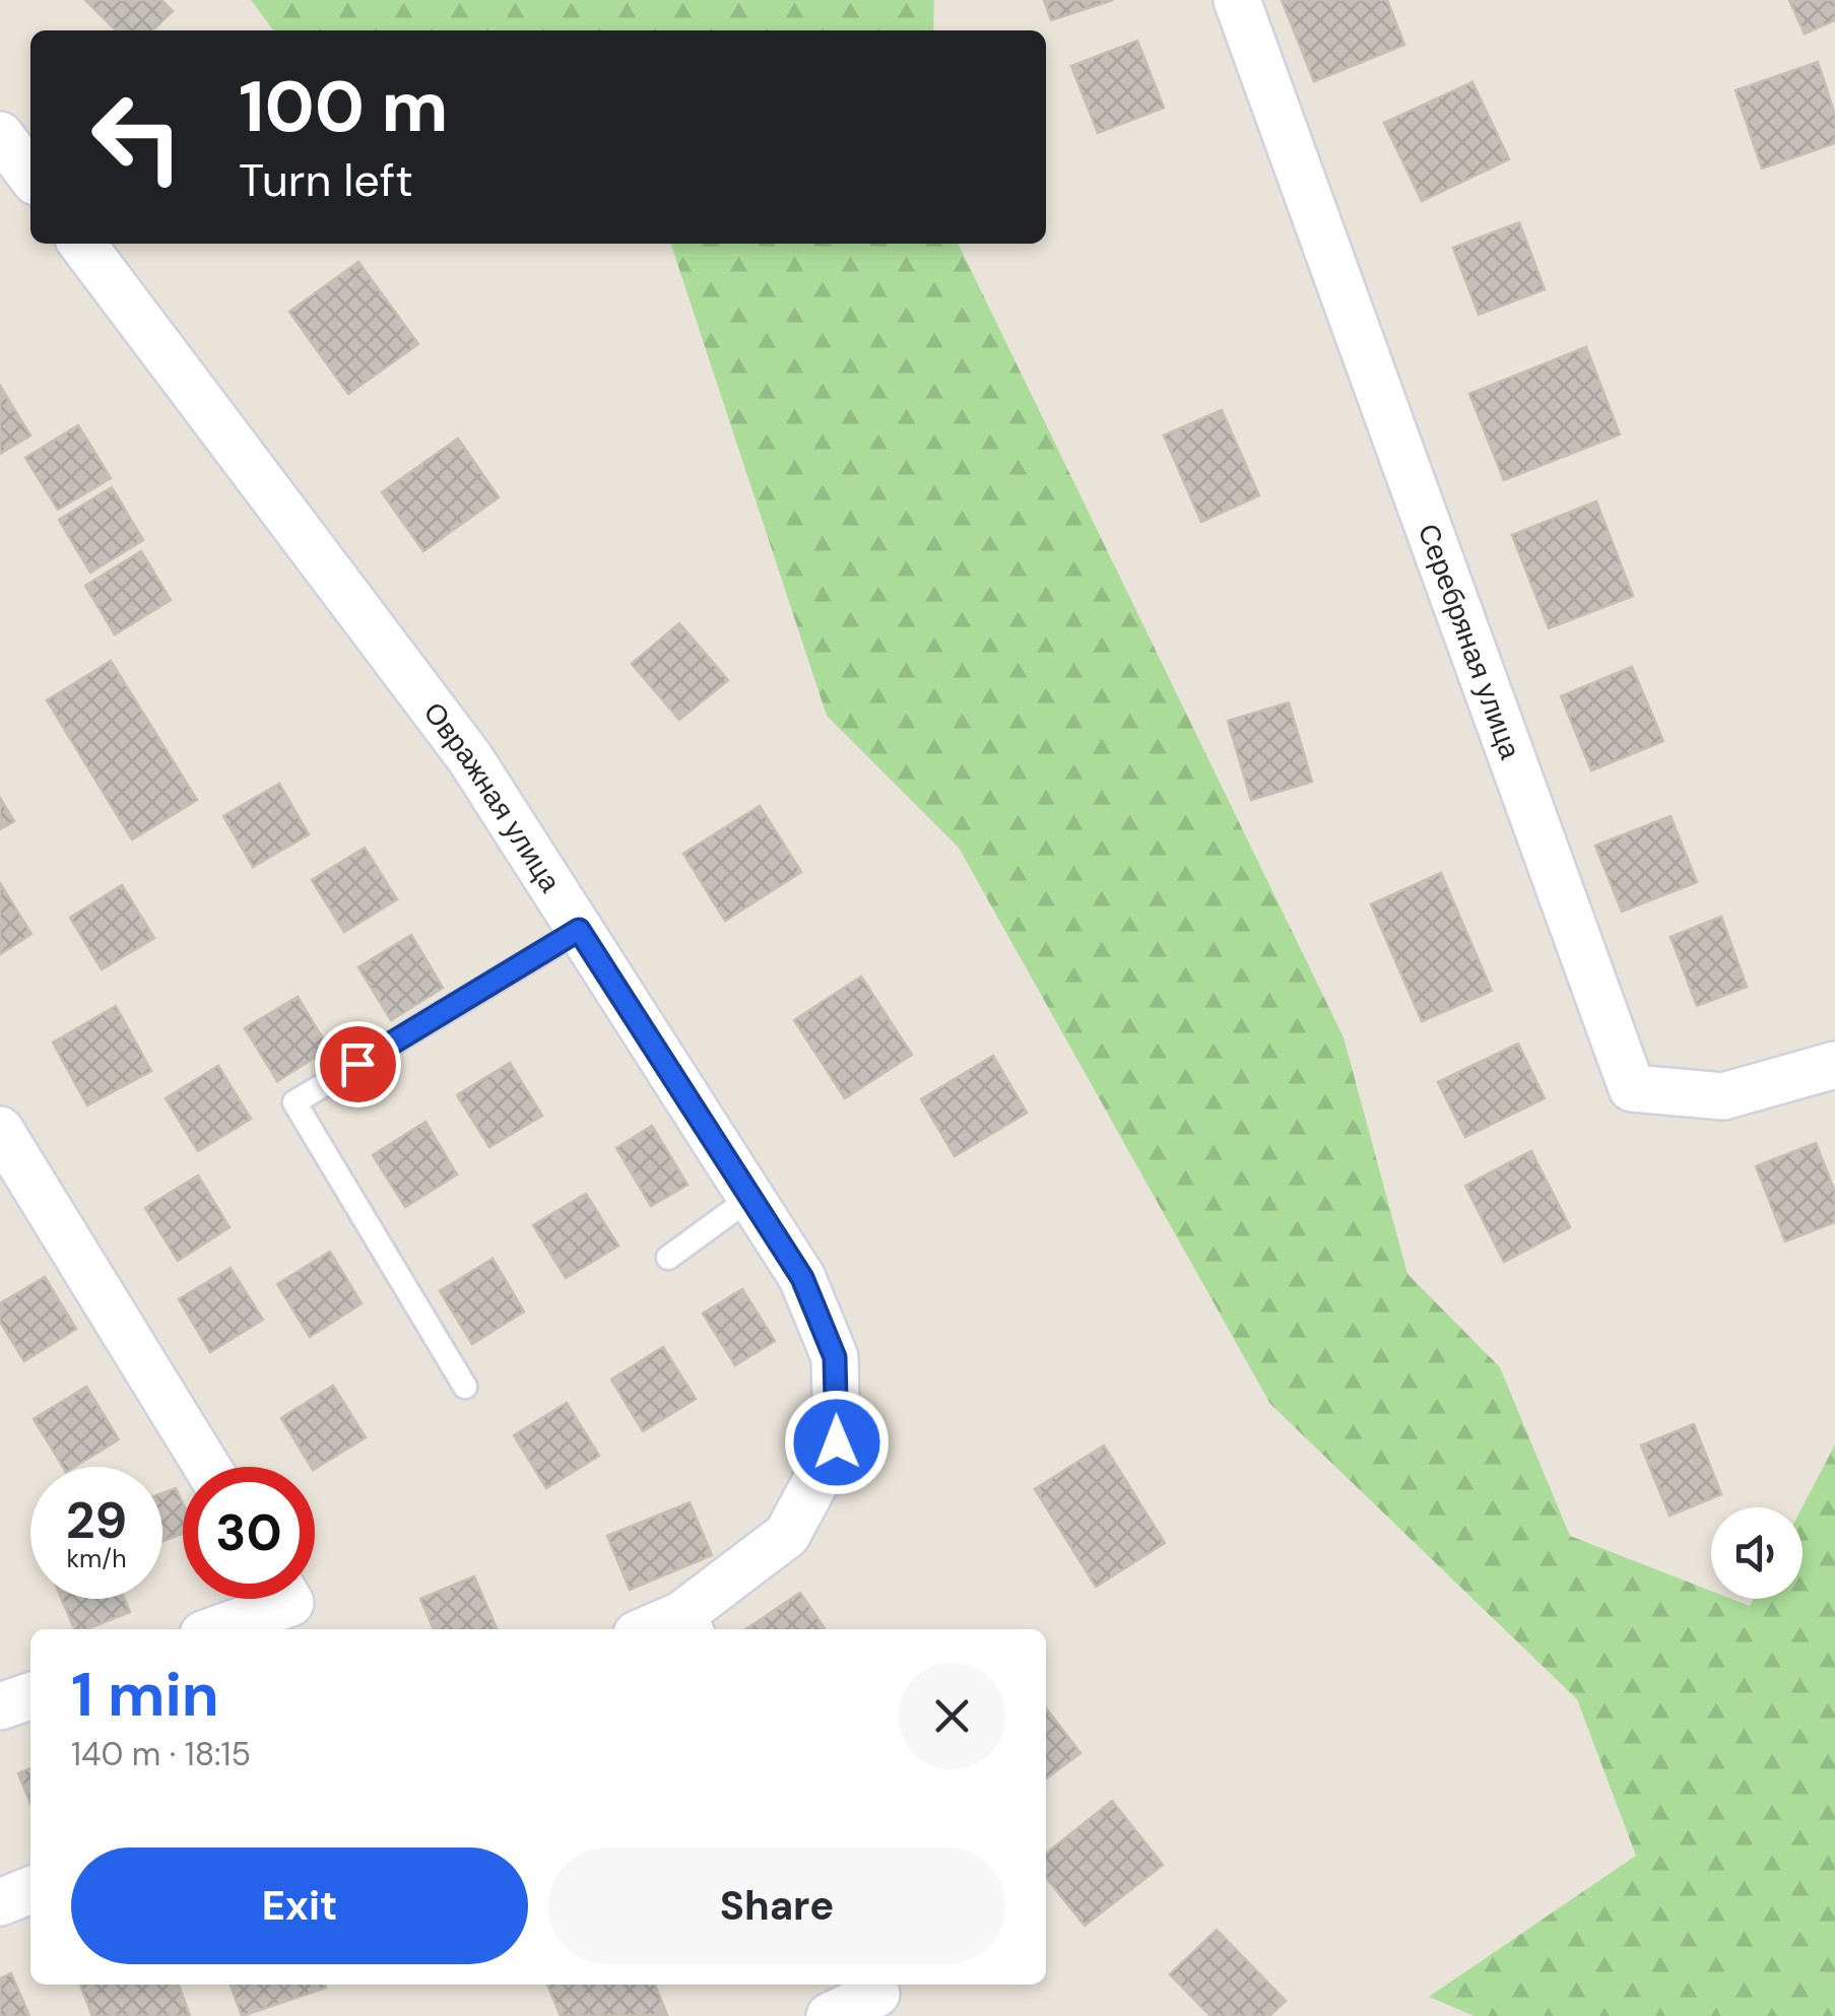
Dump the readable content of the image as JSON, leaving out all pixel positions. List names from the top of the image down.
{
  "streets": {
    "street": ["Серебряная улица", "Овражная улица"]
  },
  "page": {
    "turn": ["100 m", "Turn left"],
    "speed": "29 km/h",
    "limit": "30",
    "heading": ["1 min", "140 m · 18:15"],
    "buttons": ["Exit", "Share"]
  }
}
